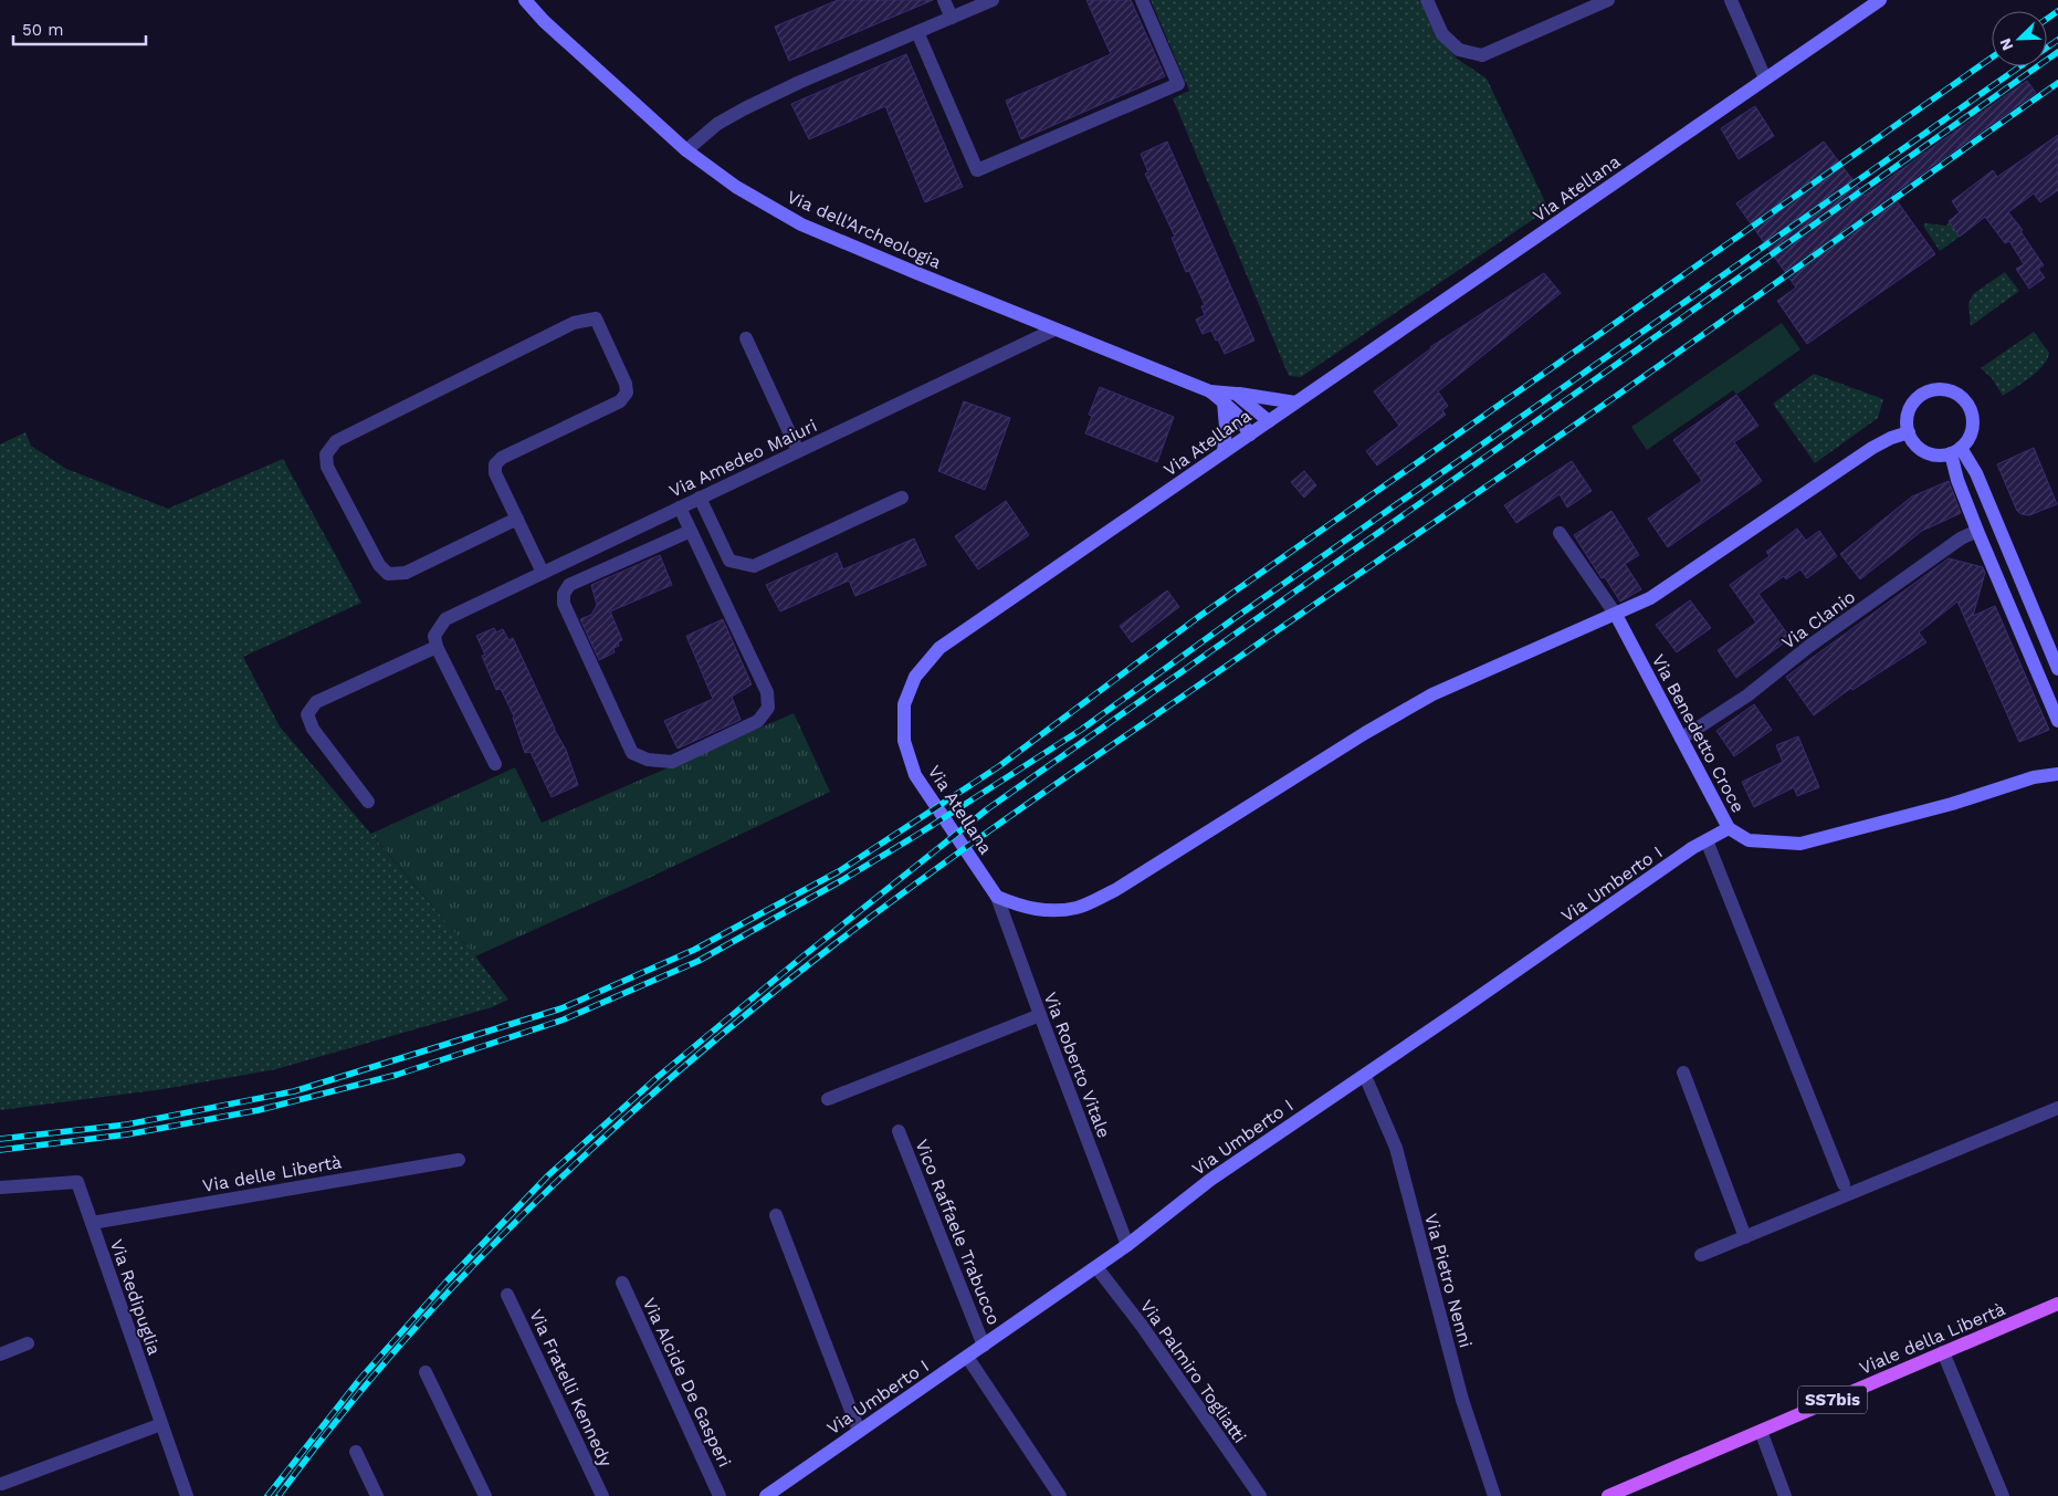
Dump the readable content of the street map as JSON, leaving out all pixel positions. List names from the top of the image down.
{
  "streets": {
    "main road": [
      "Via Atellana",
      "Via dell'Archeologia",
      "Via Benedetto Croce",
      "Via Umberto I",
      "Viale della Libertà",
      "SS7bis"
    ],
    "street": [
      "Via Amedeo Maiuri",
      "Via Clanio",
      "Via Roberto Vitale",
      "Via delle Libertà",
      "Vico Raffaele Trabucco",
      "Via Pietro Nenni",
      "Via Redipuglia",
      "Via Palmiro Togliatti",
      "Via Alcide De Gasperi",
      "Via Fratelli Kennedy"
    ]
  },
  "crossings": [
    ["Via Atellana", "Via Roberto Vitale"],
    ["Via dell'Archeologia", "Via Amedeo Maiuri"],
    ["Via Clanio", "Via Benedetto Croce"],
    ["Via Benedetto Croce", "Via Umberto I"],
    ["Via Umberto I", "Via Roberto Vitale"],
    ["Via Umberto I", "Vico Raffaele Trabucco"],
    ["Via Umberto I", "Via Pietro Nenni"],
    ["Via Umberto I", "Via Palmiro Togliatti"],
    ["Via delle Libertà", "Via Redipuglia"]
  ],
  "scale_bar": "50 m",
  "north": "bottom left"
}
